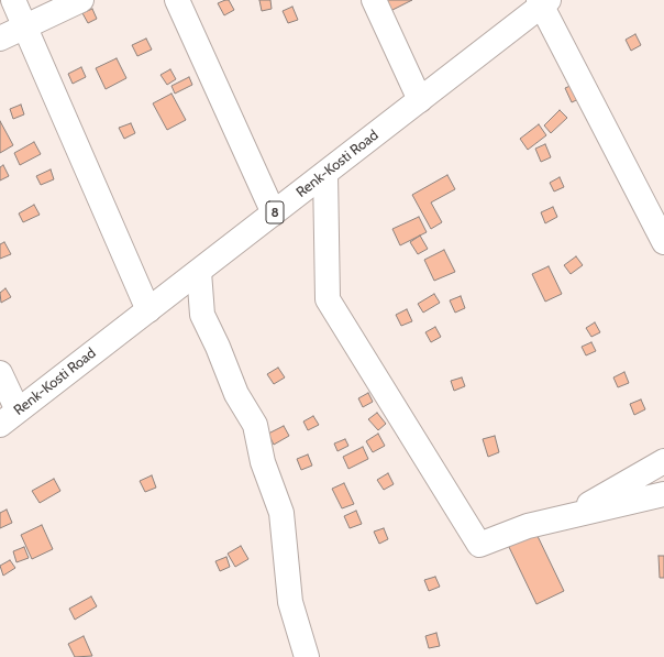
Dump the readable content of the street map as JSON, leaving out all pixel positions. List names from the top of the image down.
{
  "streets": {
    "street": ["Renk-Kosti Road", "8"]
  }
}
